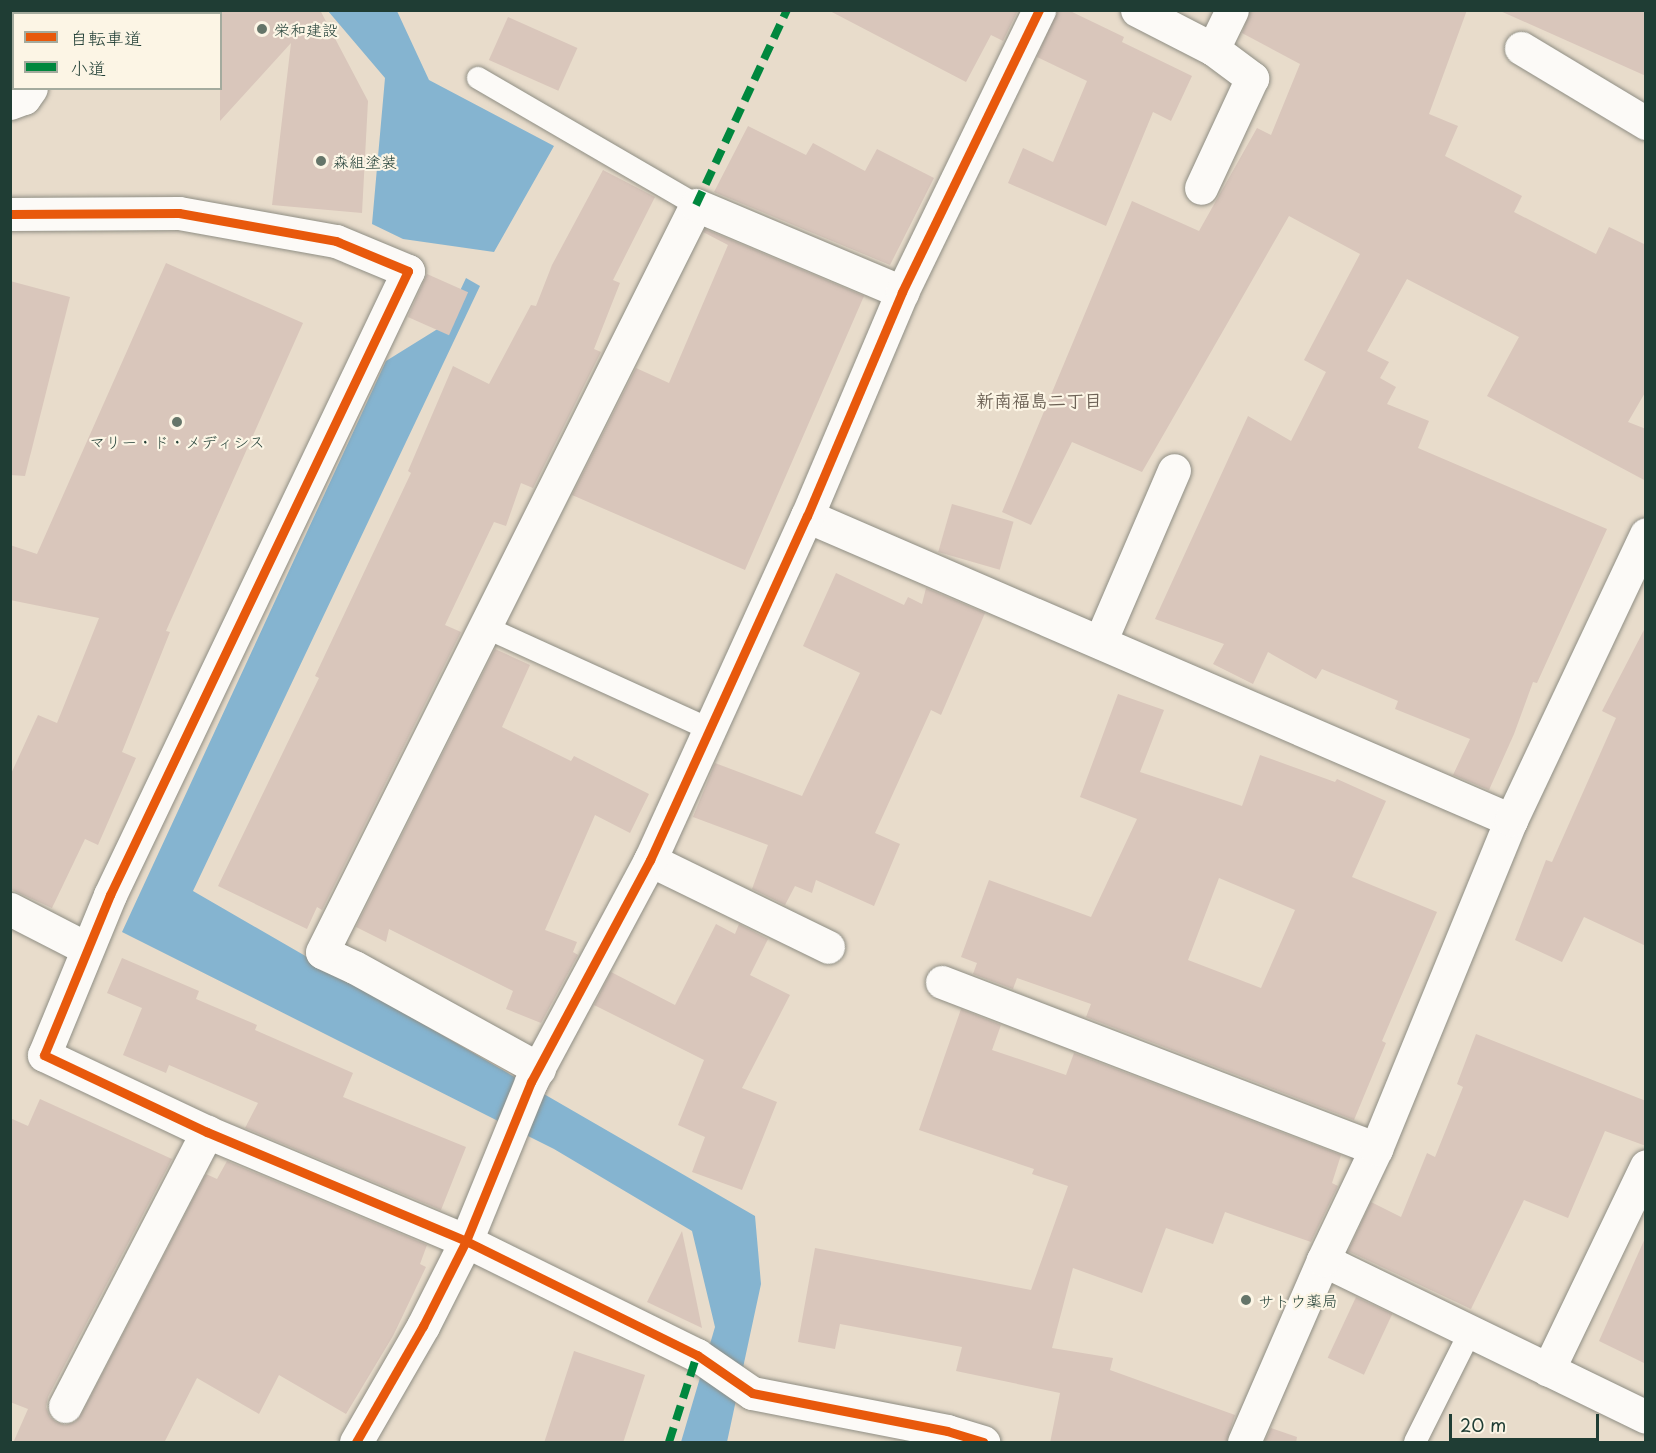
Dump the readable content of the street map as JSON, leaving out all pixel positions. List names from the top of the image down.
{
  "districts": ["新南福島二丁目"],
  "places": [
    "栄和建設",
    "森組塗装",
    "マリー・ド・メディシス",
    "サトウ薬局"
  ],
  "legend": ["自転車道", "小道"],
  "scale_bar": "20 m"
}
